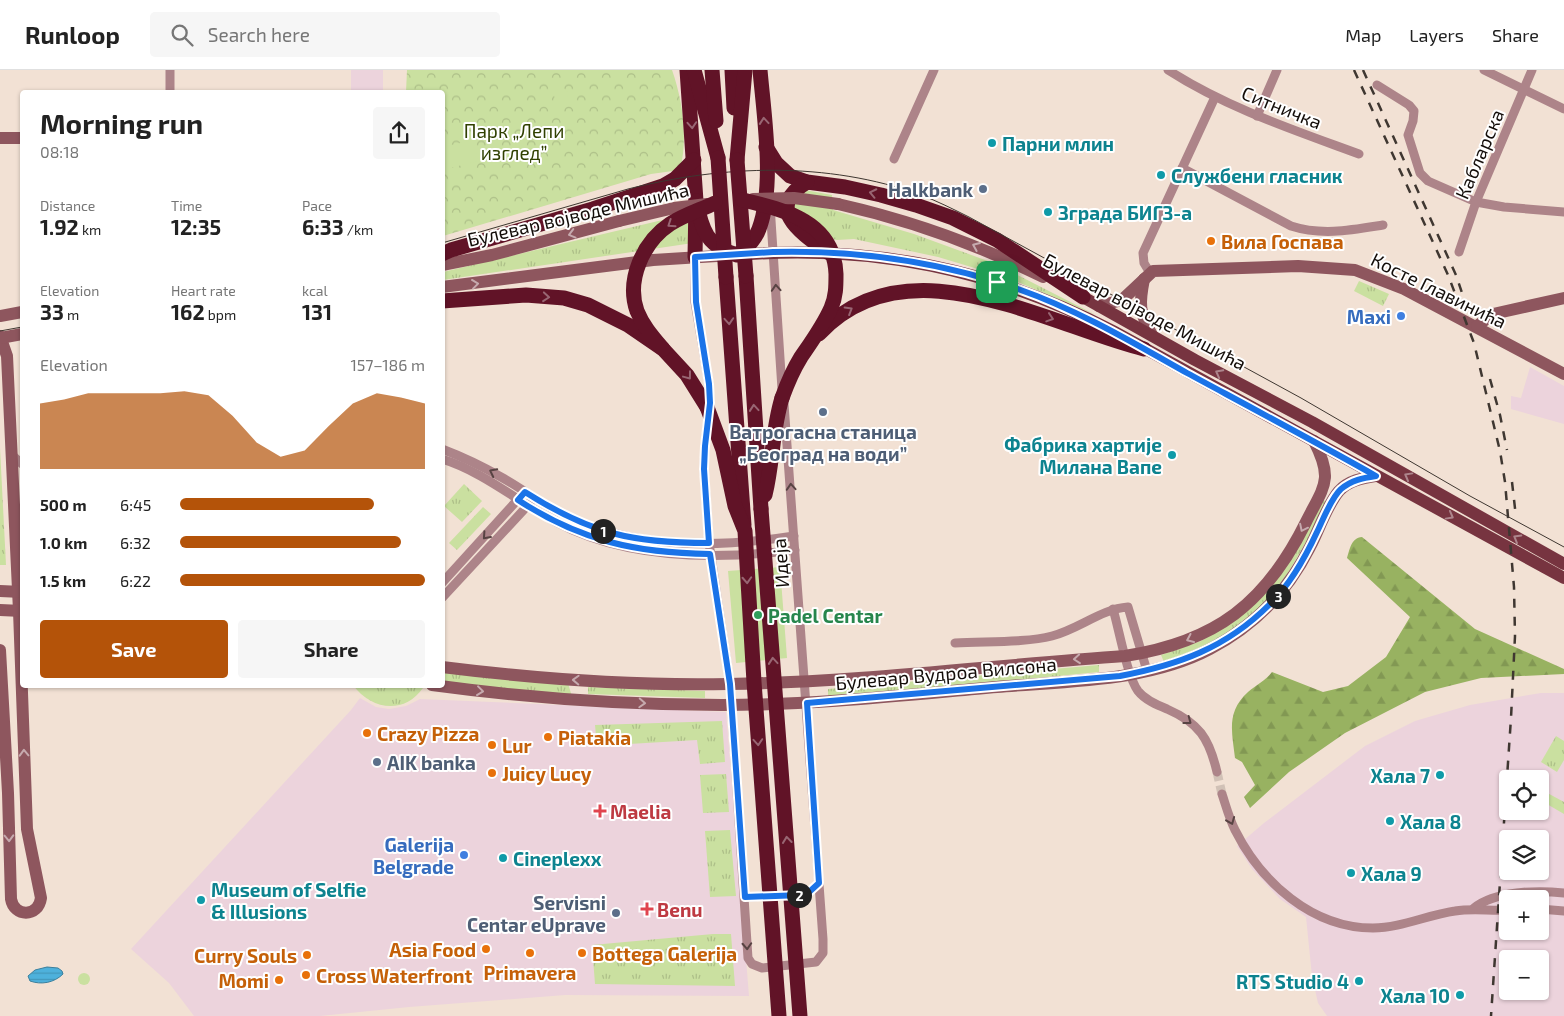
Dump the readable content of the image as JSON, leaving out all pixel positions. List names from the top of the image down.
{
  "streets": {
    "main road": ["Булевар војводе Мишића", "Косте Главинића", "Булевар Вудроа Вилсона"],
    "street": ["Ситничка", "Кабларска", "Идеја"]
  },
  "crossings": [
    ["Булевар војводе Мишића", "Идеја"],
    ["Булевар војводе Мишића", "Булевар Вудроа Вилсона"],
    ["Идеја", "Булевар Вудроа Вилсона"]
  ],
  "parks": ["Парк „Лепи изглед”"],
  "places": {
    "other": [
      "Парни млин",
      "Службени гласник",
      "Halkbank",
      "Зграда БИГЗ-а",
      "Вила Госпава",
      "Maxi",
      "Ватрогасна станица „Београд на води”",
      "Фабрика хартије Милана Вапе",
      "Padel Centar",
      "Crazy Pizza",
      "Piatakia",
      "Lur",
      "AIK banka",
      "Juicy Lucy",
      "Хала 7",
      "Хала 8",
      "Galerija Belgrade",
      "Cineplexx",
      "Хала 9",
      "Museum of Selfie & Illusions",
      "Servisni Centar eUprave",
      "Asia Food",
      "Primavera",
      "Bottega Galerija",
      "Curry Souls",
      "Cross Waterfront",
      "Momi",
      "RTS Studio 4",
      "Хала 10"
    ],
    "health": ["Maelia", "Benu"]
  },
  "page": {
    "header": "Runloop",
    "search": "Search here",
    "nav": ["Map", "Layers", "Share"],
    "heading": ["Morning run", "08:18"],
    "stats": [
      ["Distance", "1.92 km"],
      ["Time", "12:35"],
      ["Pace", "6:33 /km"],
      ["Elevation", "33 m"],
      ["Heart rate", "162 bpm"],
      ["kcal", "131"]
    ],
    "chart": ["Elevation", "157–186 m"],
    "list": [
      {
        "name": "500 m",
        "note": "6:45"
      },
      {
        "name": "1.0 km",
        "note": "6:32"
      },
      {
        "name": "1.5 km",
        "note": "6:22"
      }
    ],
    "pins": ["1", "3", "2"],
    "buttons": ["Save", "Share"],
    "map_buttons": ["+", "−"]
  }
}
